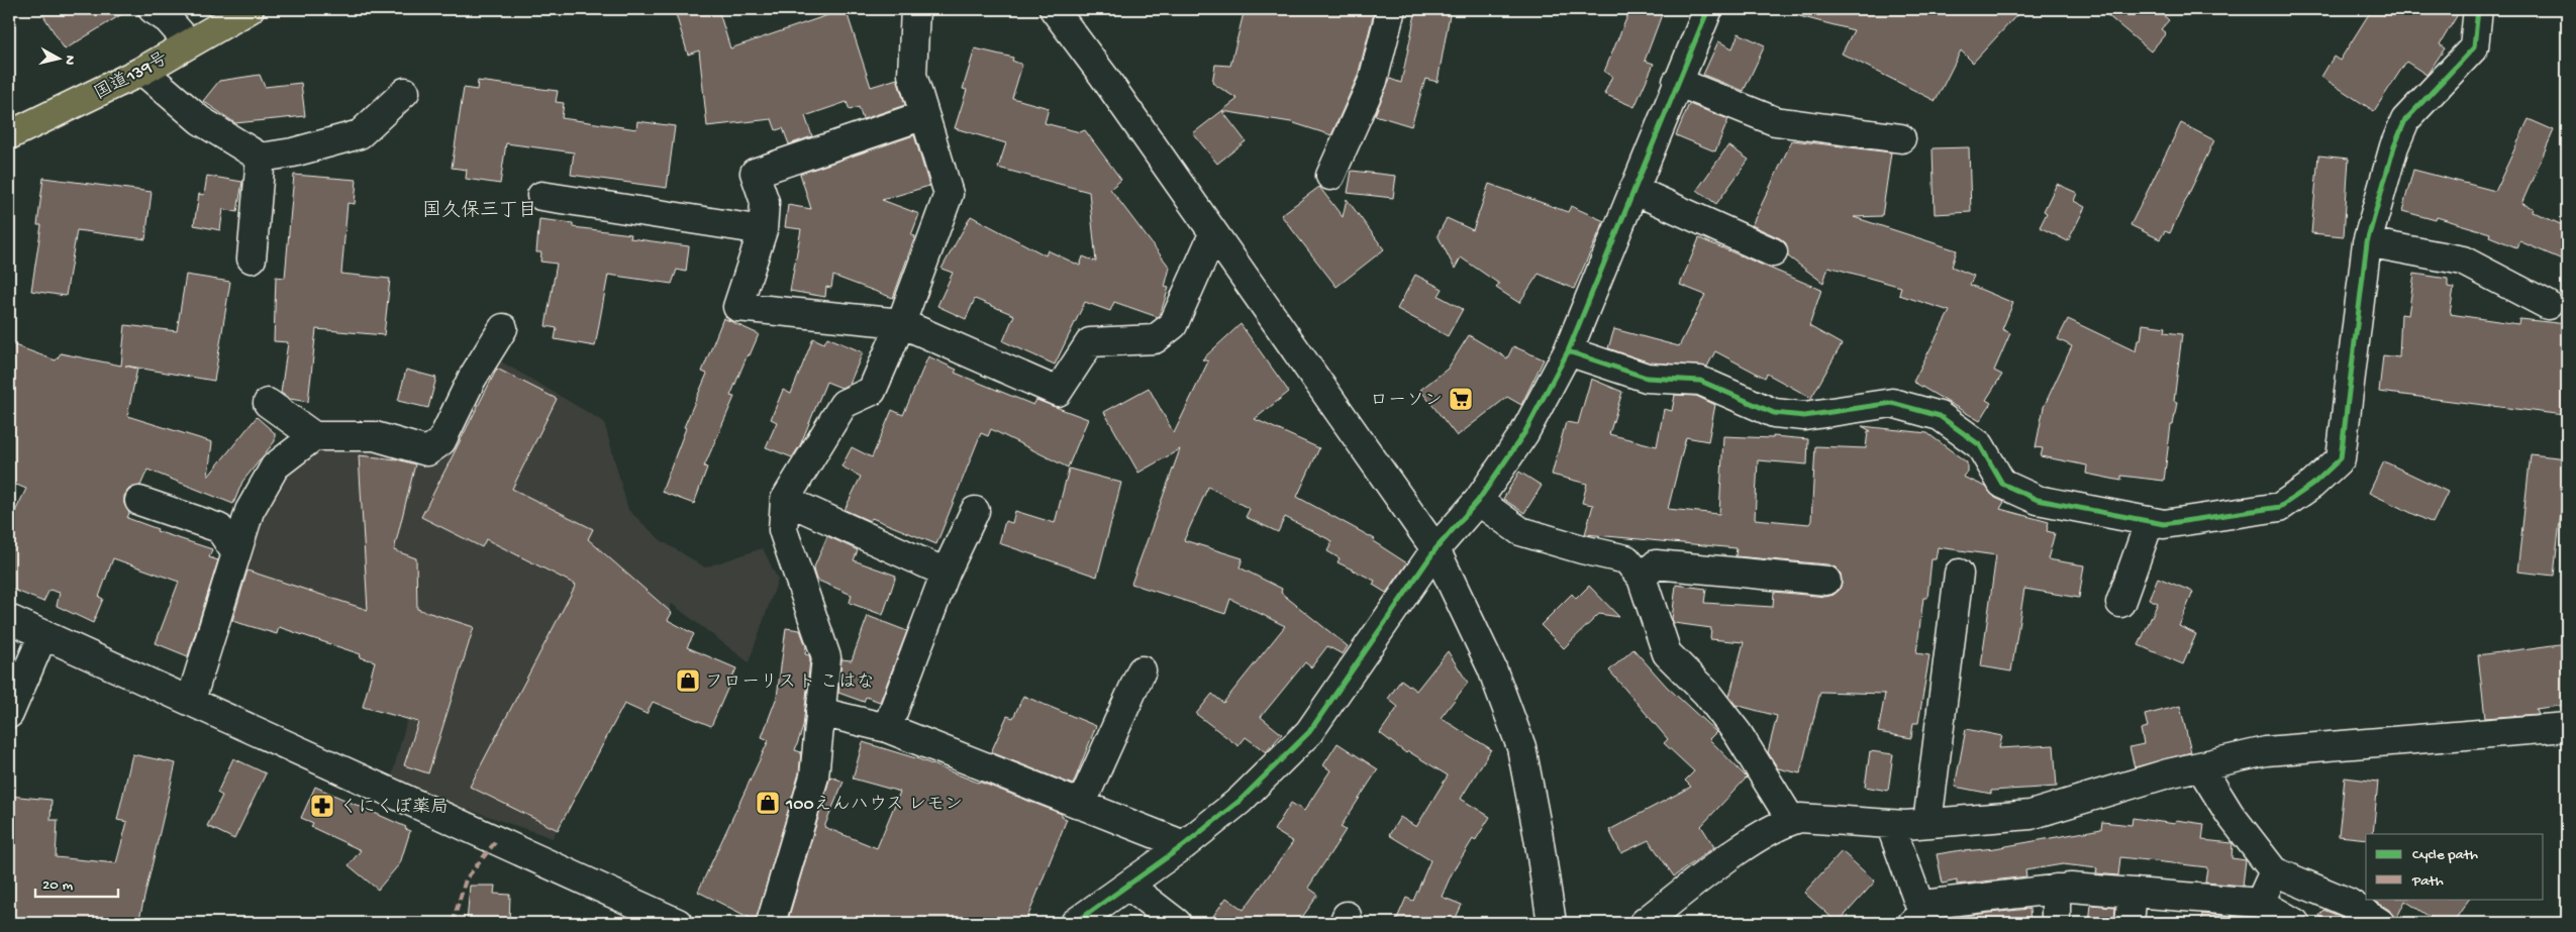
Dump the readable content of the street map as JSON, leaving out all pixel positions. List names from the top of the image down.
{
  "streets": {
    "highway": ["国道139号"]
  },
  "districts": ["国久保三丁目"],
  "places": {
    "supermarket": ["ローソン"],
    "shop": ["フローリスト こはな", "100えんハウス レモン"],
    "pharmacy": ["くにくぼ薬局"]
  },
  "legend": ["Cycle path", "Path"],
  "scale_bar": "20 m",
  "north": "right"
}
